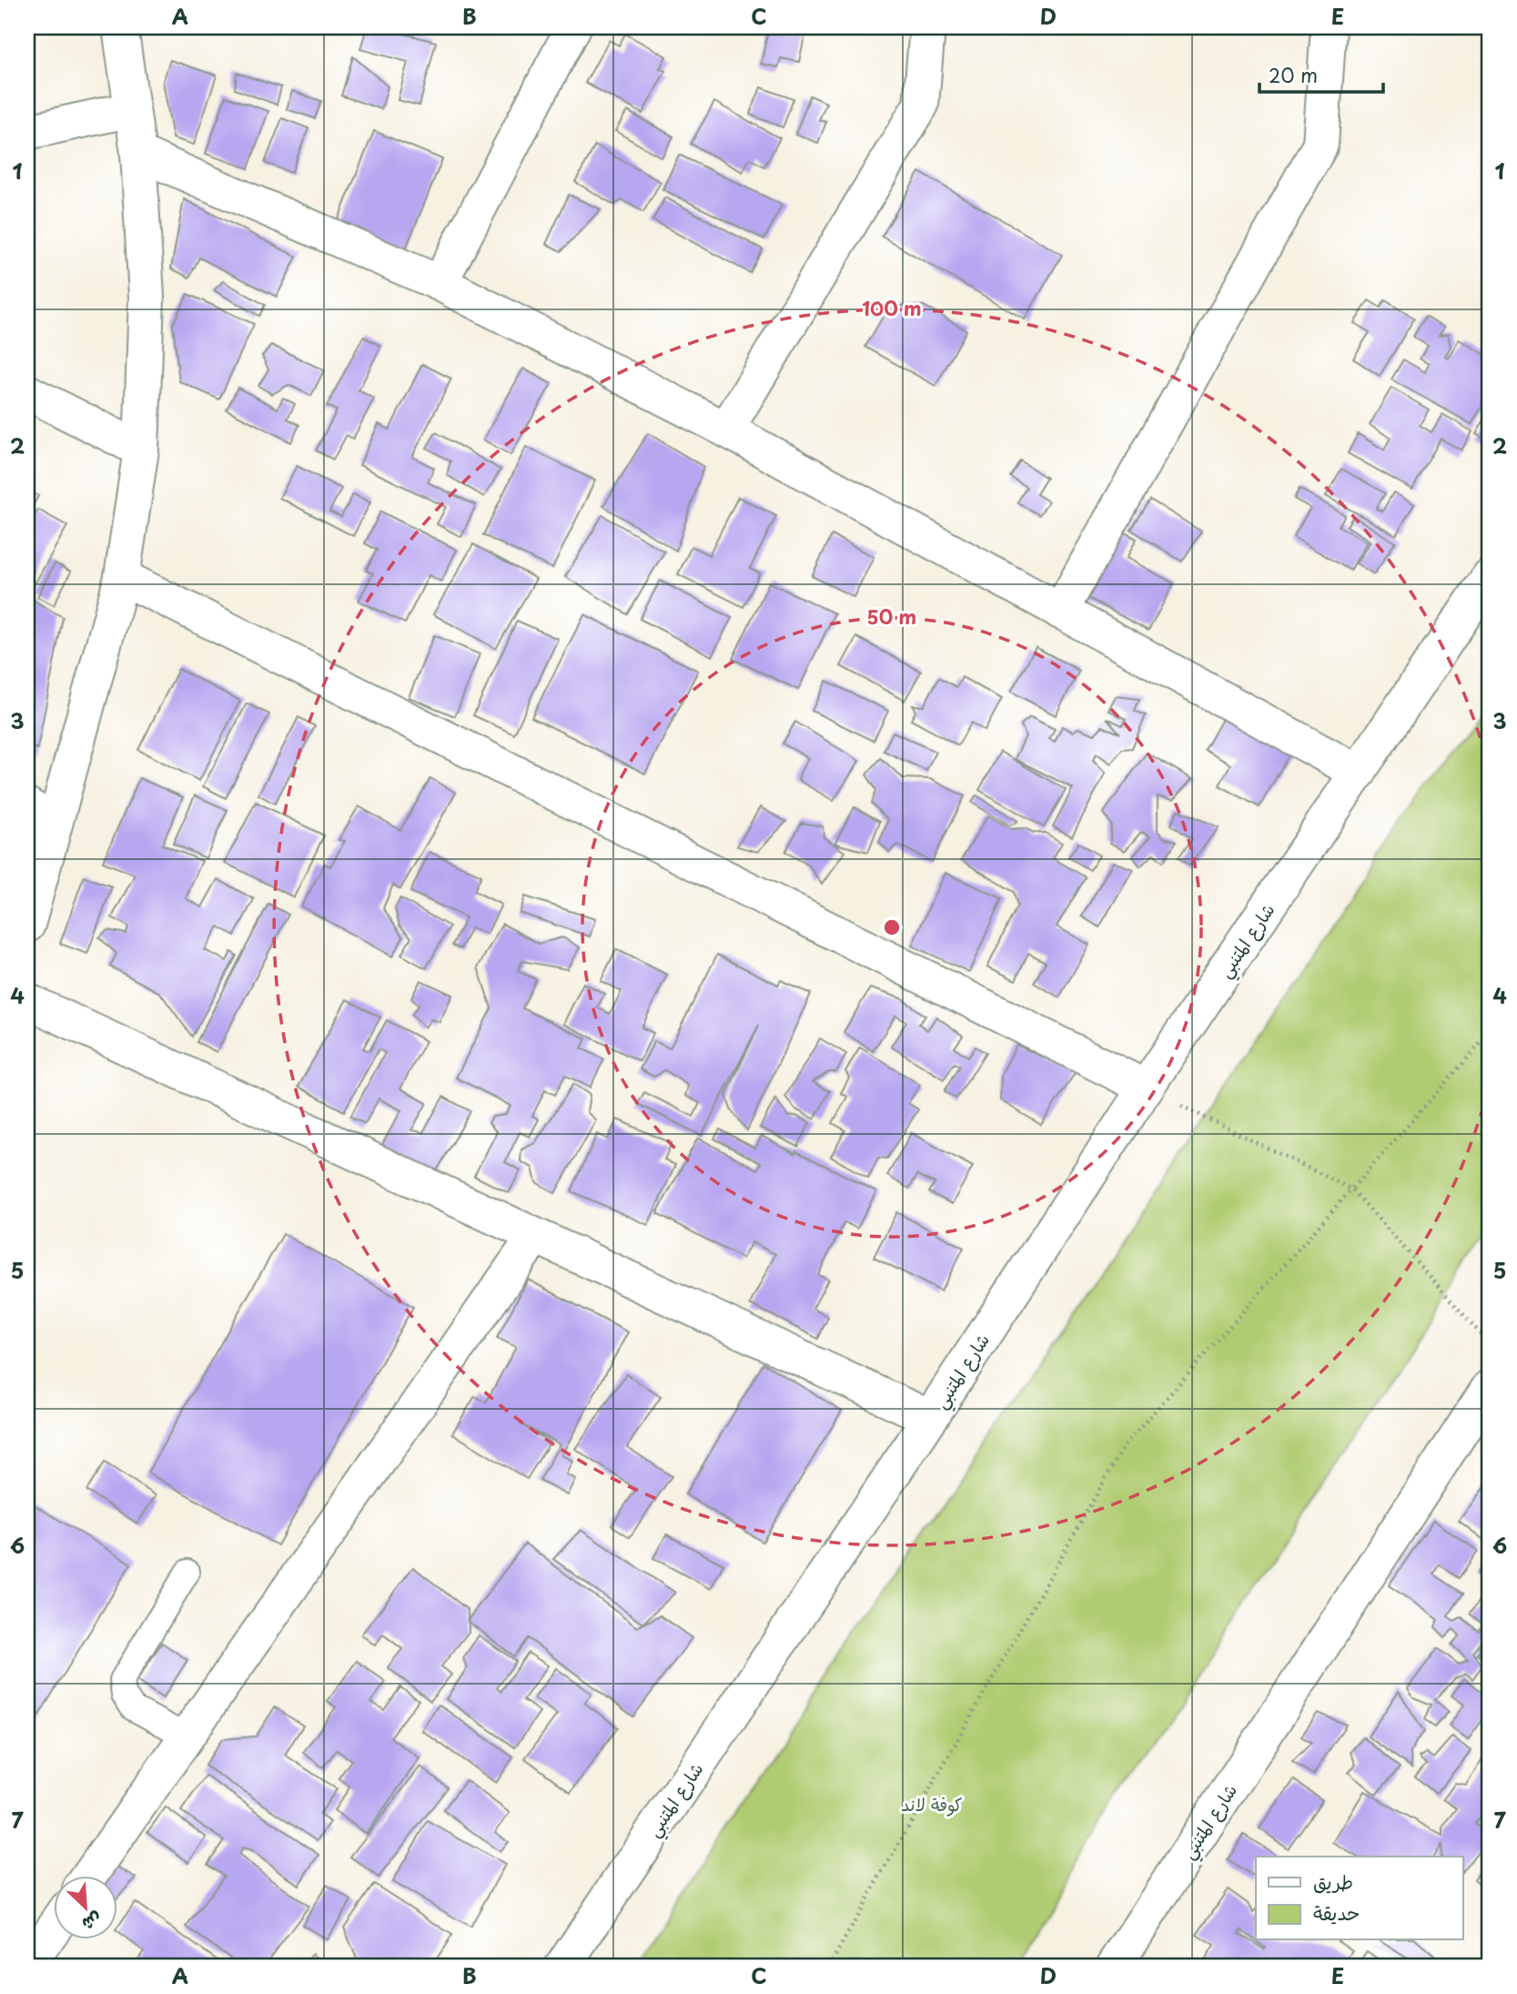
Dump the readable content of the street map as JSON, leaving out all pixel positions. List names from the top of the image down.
{
  "streets": {
    "street": ["شارع المتنبي"]
  },
  "parks": ["كوفة لاند"],
  "legend": ["طريق", "حديقة"],
  "scale_bar": "20 m",
  "north": "bottom right",
  "grid": {
    "columns": [
      "A",
      "B",
      "C",
      "D",
      "E"
    ],
    "rows": [
      "1",
      "2",
      "3",
      "4",
      "5",
      "6",
      "7"
    ]
  },
  "rings": ["100 m", "50 m"]
}
